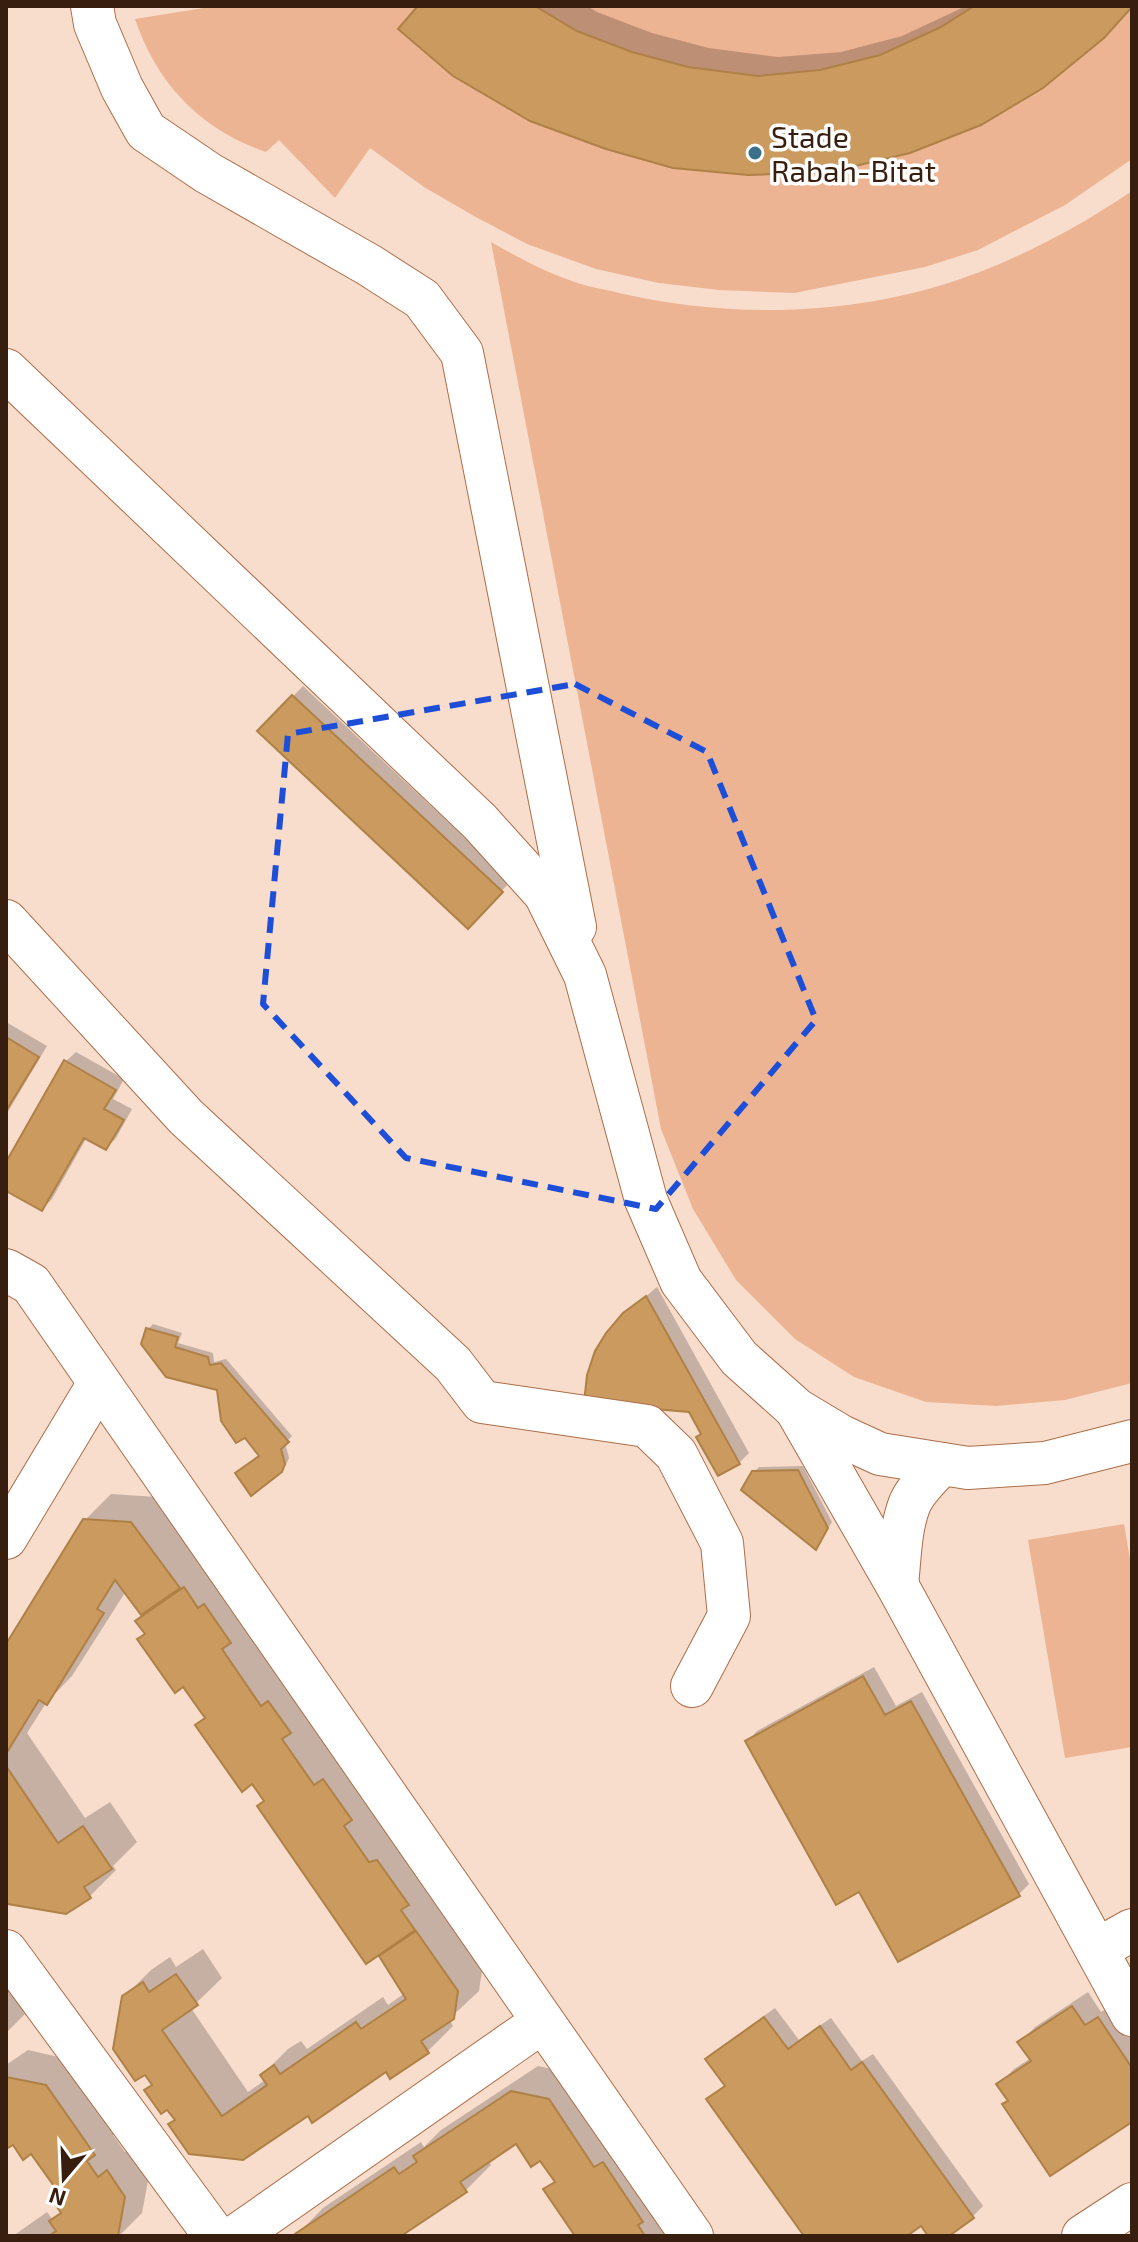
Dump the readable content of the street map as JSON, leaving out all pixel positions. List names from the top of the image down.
{
  "places": ["Stade Rabah-Bitat"],
  "north": "bottom"
}
